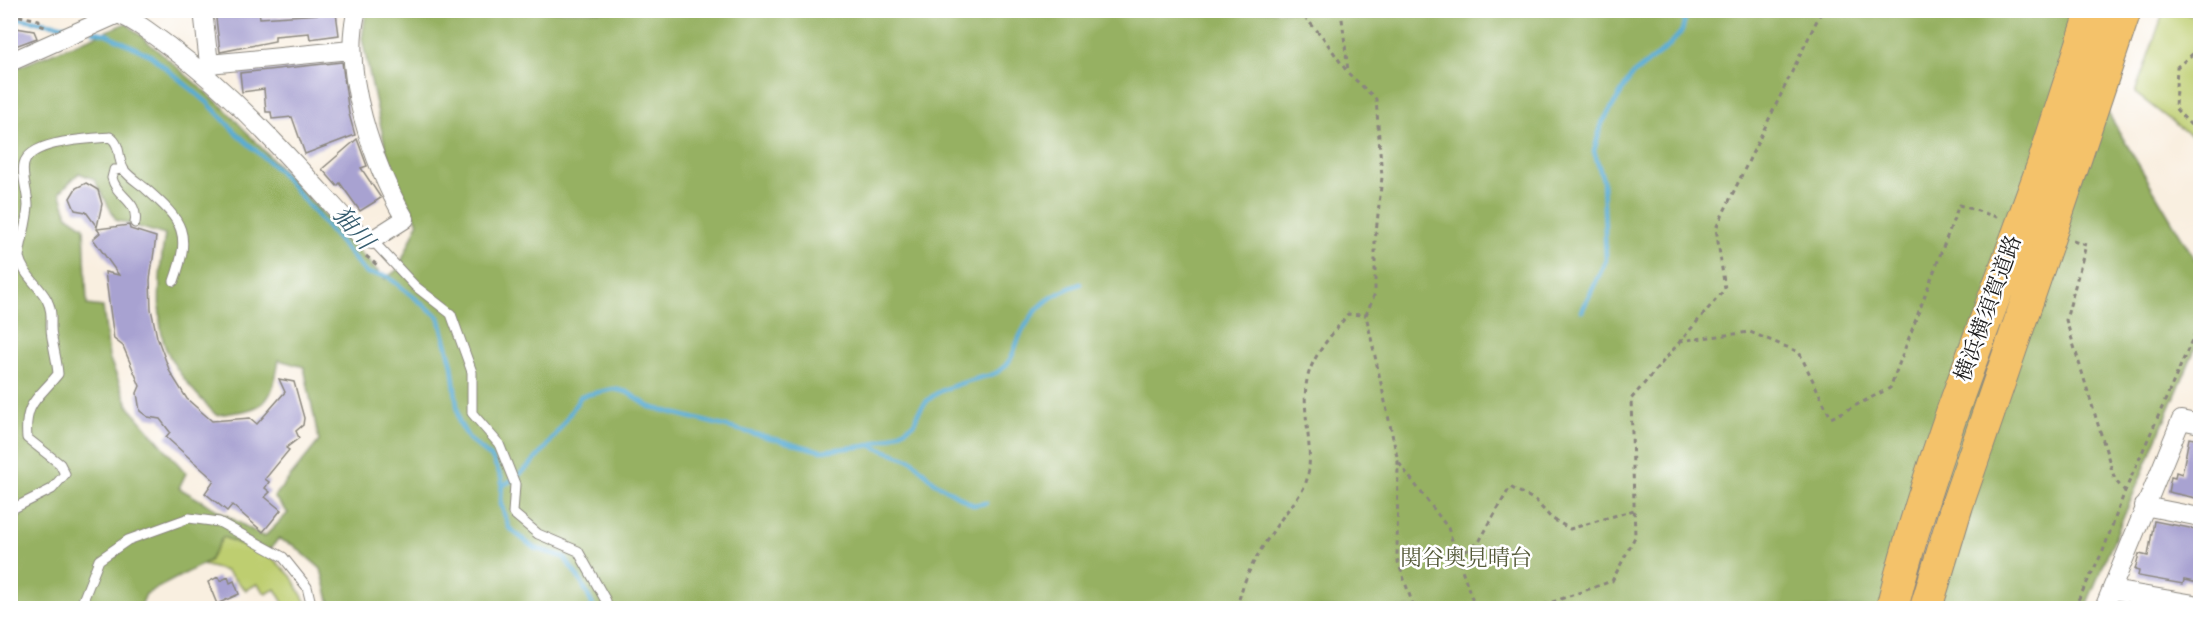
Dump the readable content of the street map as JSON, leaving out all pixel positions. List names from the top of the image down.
{
  "streets": {
    "highway": ["横浜横須賀道路"]
  },
  "water": ["㹨川"],
  "parks": ["関谷奥見晴台"]
}
